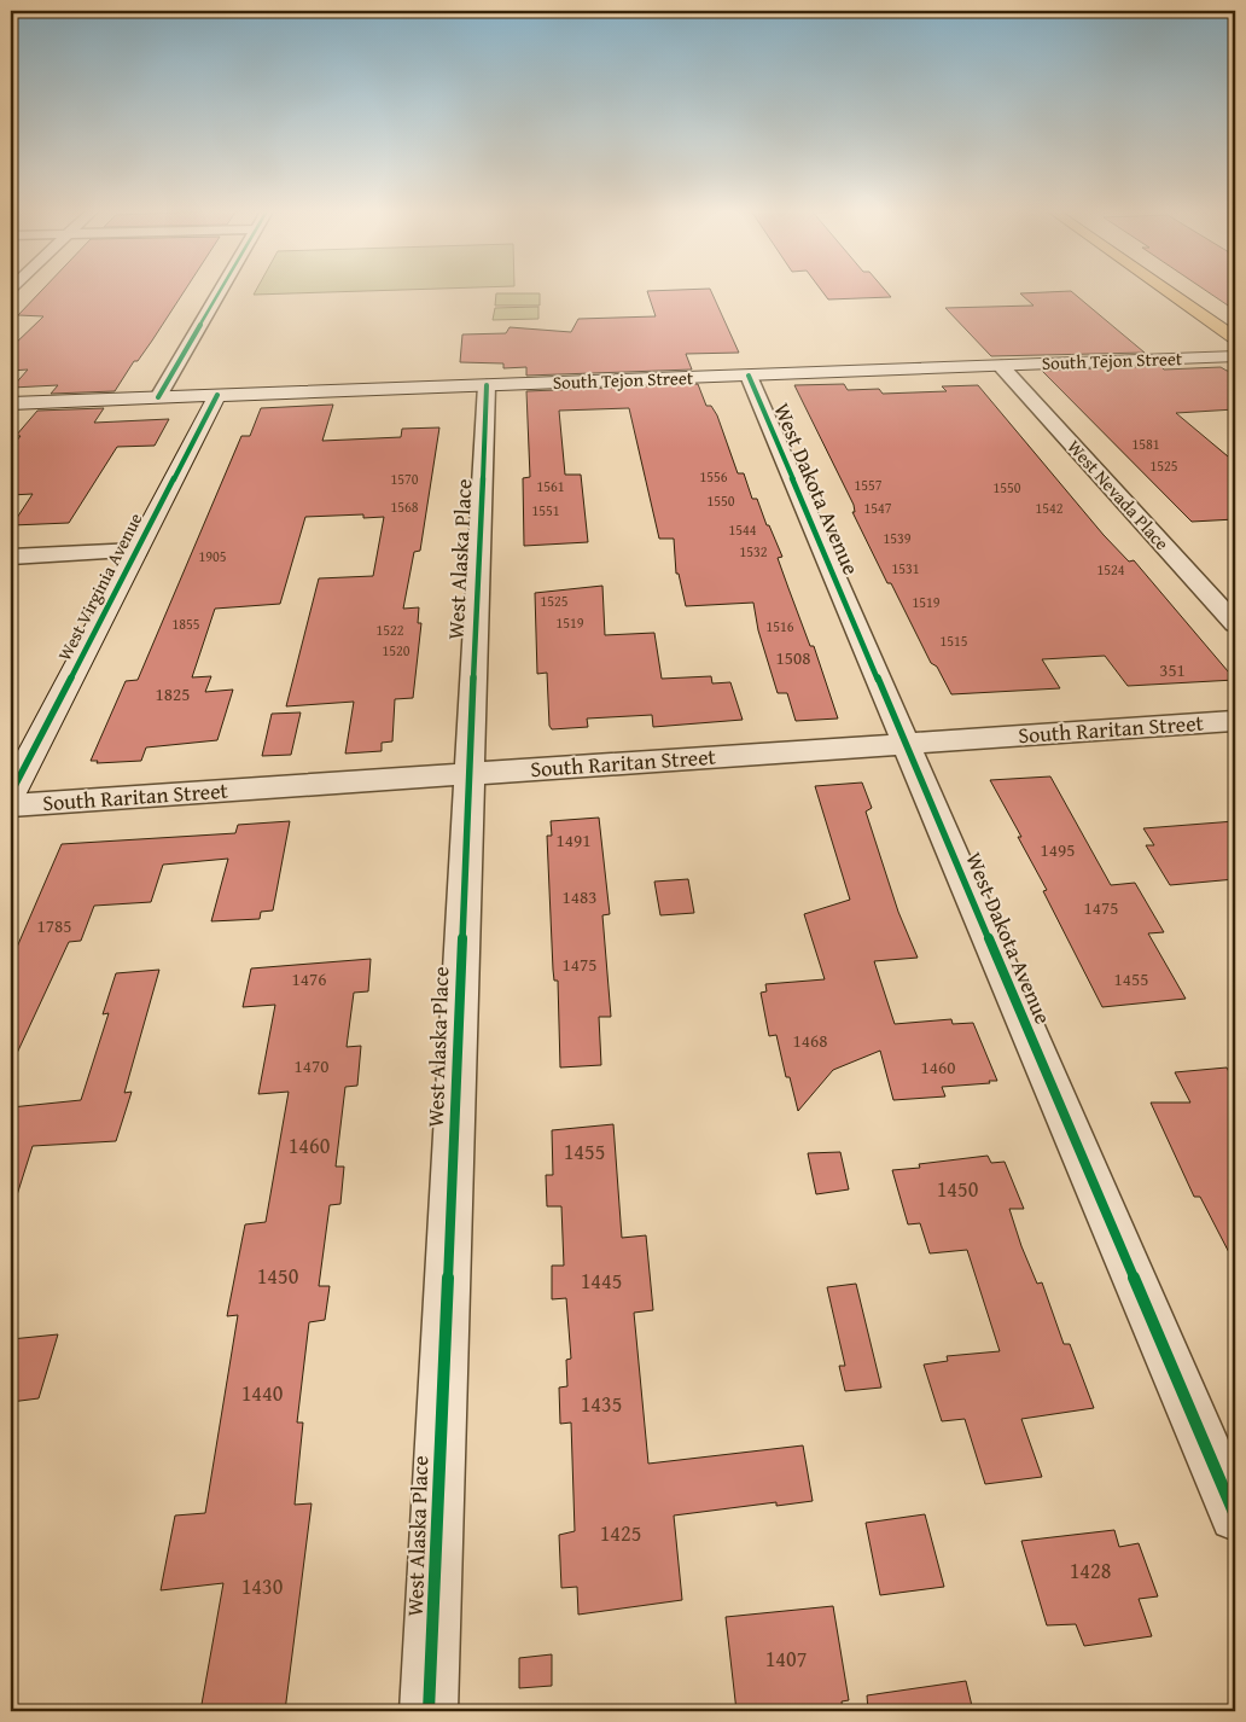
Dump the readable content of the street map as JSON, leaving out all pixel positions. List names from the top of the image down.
{
  "streets": {
    "street": [
      "South Tejon Street",
      "West Dakota Avenue",
      "West Nevada Place",
      "West Alaska Place",
      "West Virginia Avenue",
      "South Raritan Street"
    ]
  },
  "crossings": [
    ["South Tejon Street", "West Dakota Avenue"],
    ["South Tejon Street", "West Nevada Place"],
    ["South Tejon Street", "West Alaska Place"],
    ["South Tejon Street", "West Virginia Avenue"],
    ["West Dakota Avenue", "South Raritan Street"],
    ["West Alaska Place", "South Raritan Street"]
  ],
  "house_numbers": [
    "1581",
    "1525",
    "1556",
    "1570",
    "1557",
    "1561",
    "1550",
    "1550",
    "1568",
    "1547",
    "1542",
    "1551",
    "1544",
    "1539",
    "1532",
    "1905",
    "1531",
    "1524",
    "1525",
    "1519",
    "1519",
    "1855",
    "1516",
    "1522",
    "1515",
    "1520",
    "1508",
    "351",
    "1825",
    "1491",
    "1495",
    "1483",
    "1475",
    "1785",
    "1475",
    "1476",
    "1455",
    "1468",
    "1470",
    "1460",
    "1460",
    "1455",
    "1450",
    "1450",
    "1445",
    "1440",
    "1435",
    "1425",
    "1428",
    "1430",
    "1407"
  ]
}
